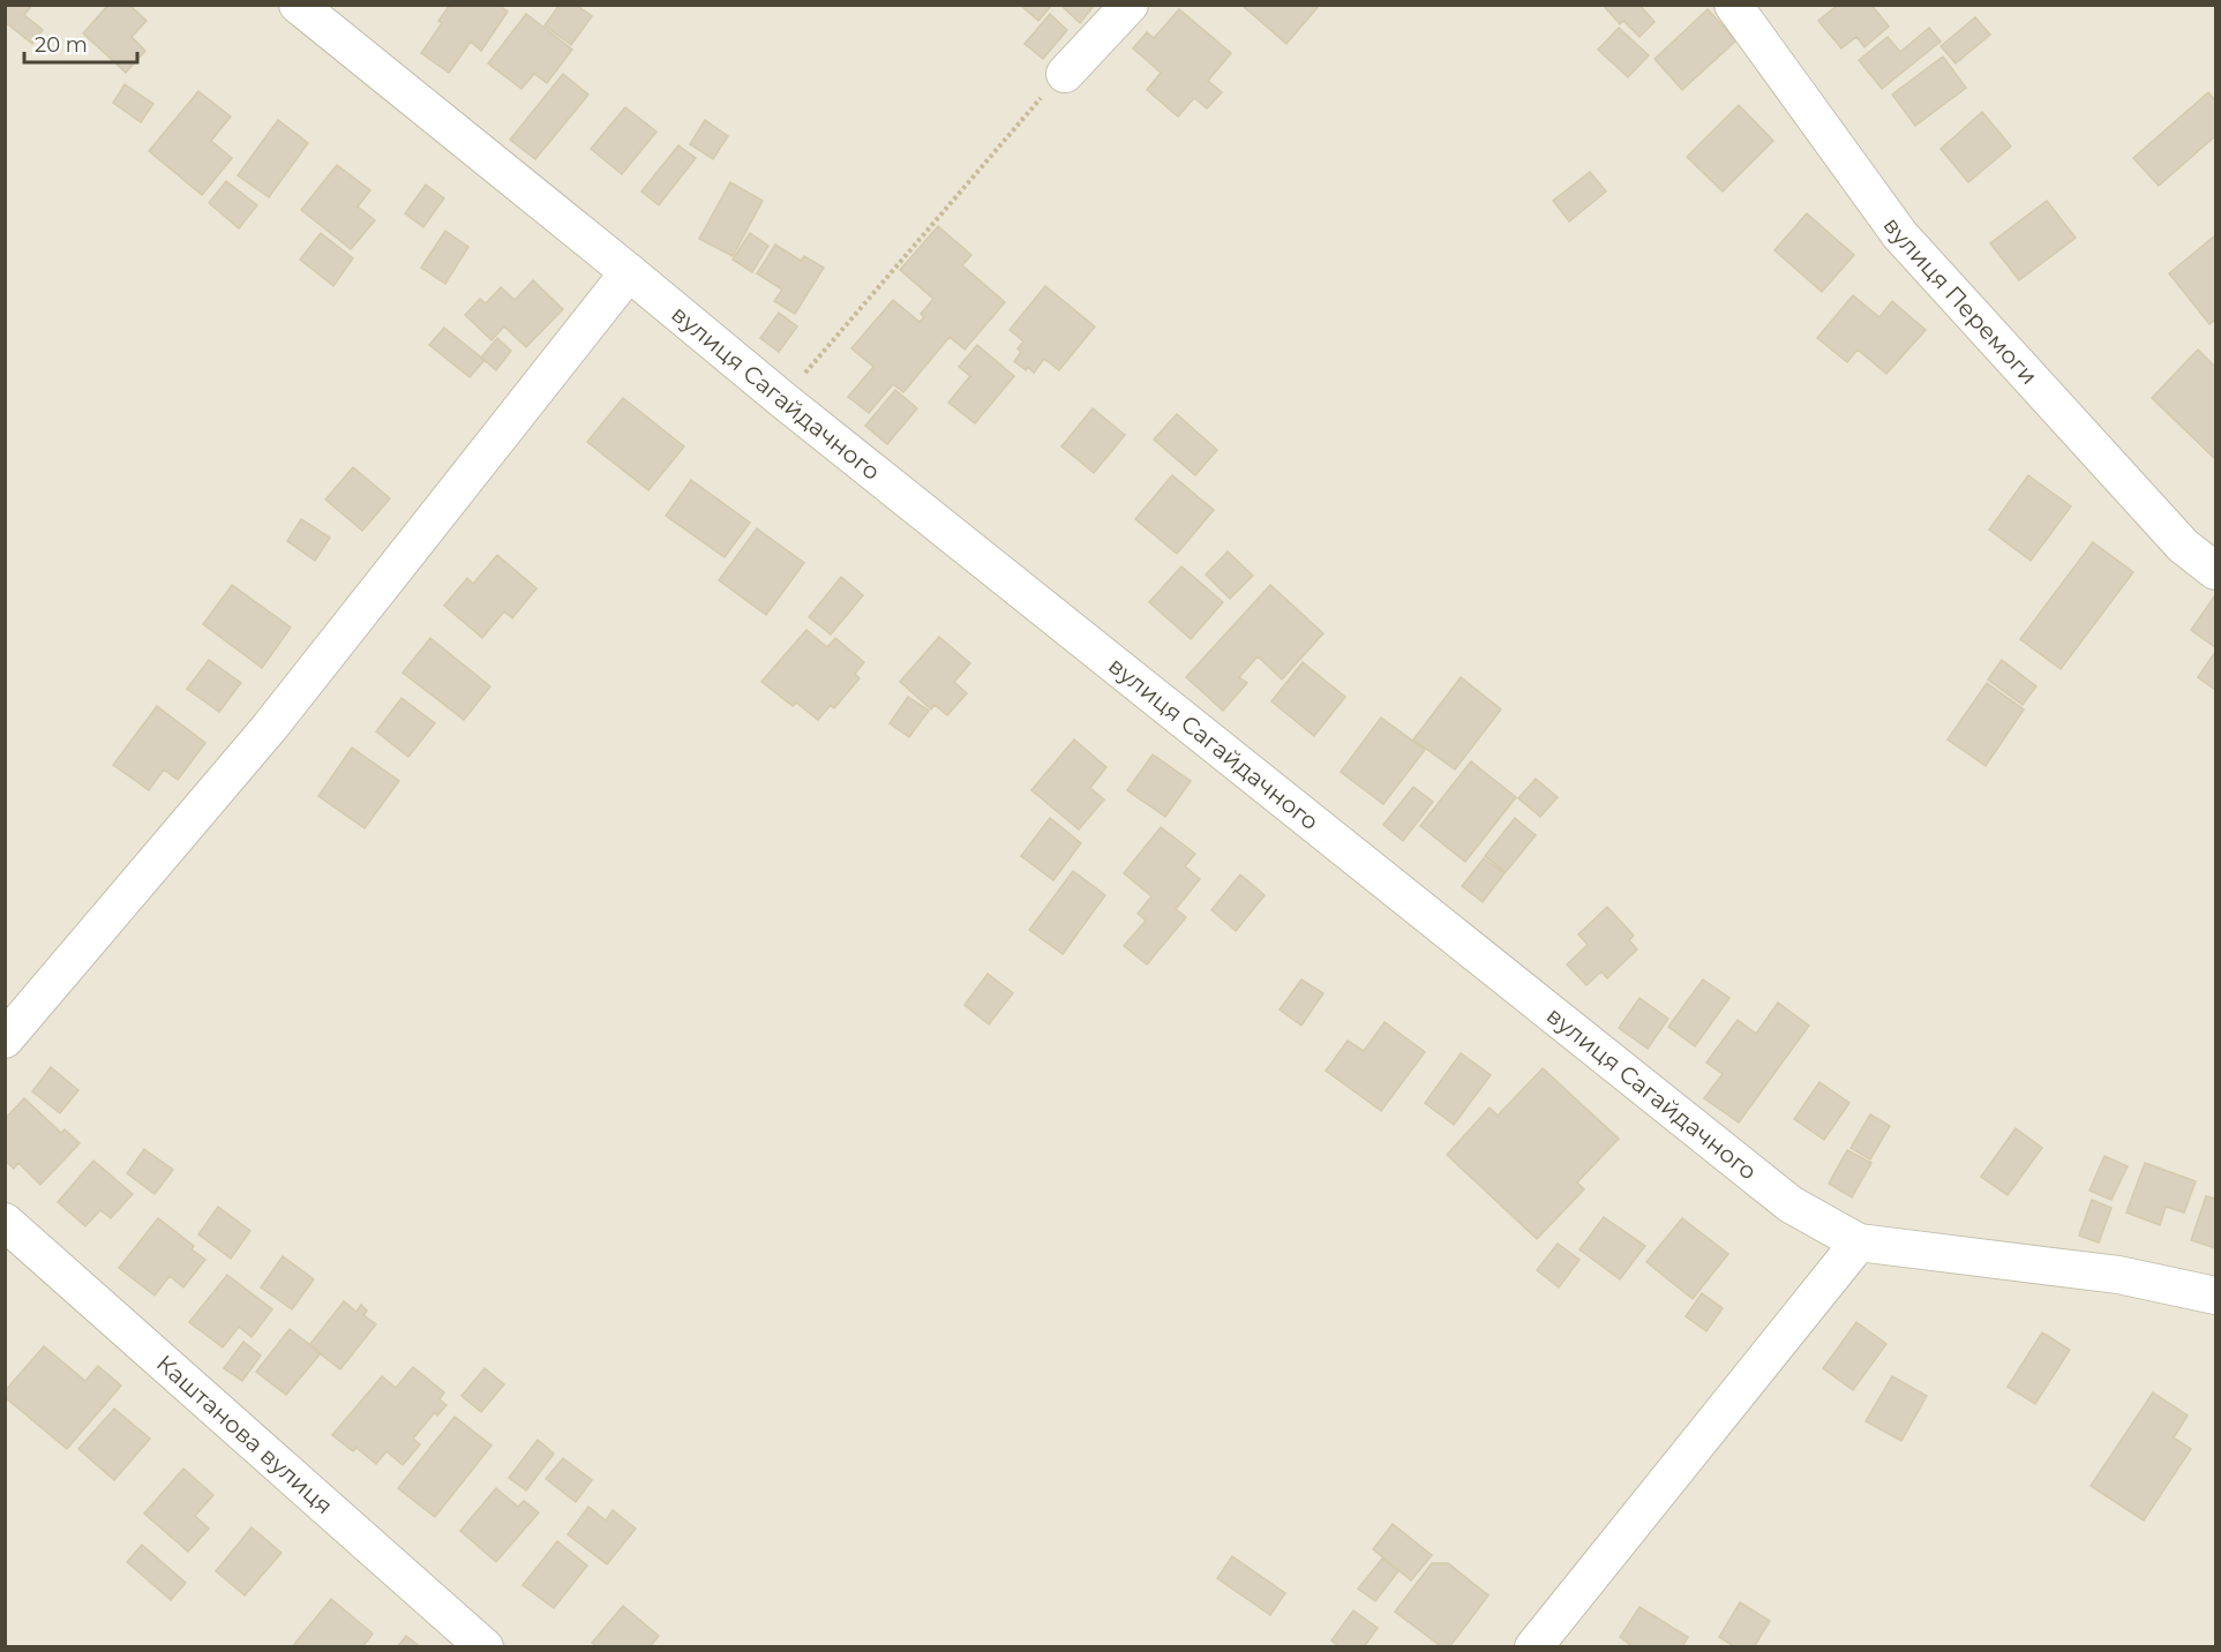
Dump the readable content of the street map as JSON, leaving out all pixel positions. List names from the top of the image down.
{
  "streets": {
    "street": ["вулиця Перемоги", "вулиця Сагайдачного", "Каштанова вулиця"]
  },
  "scale_bar": "20 m"
}
